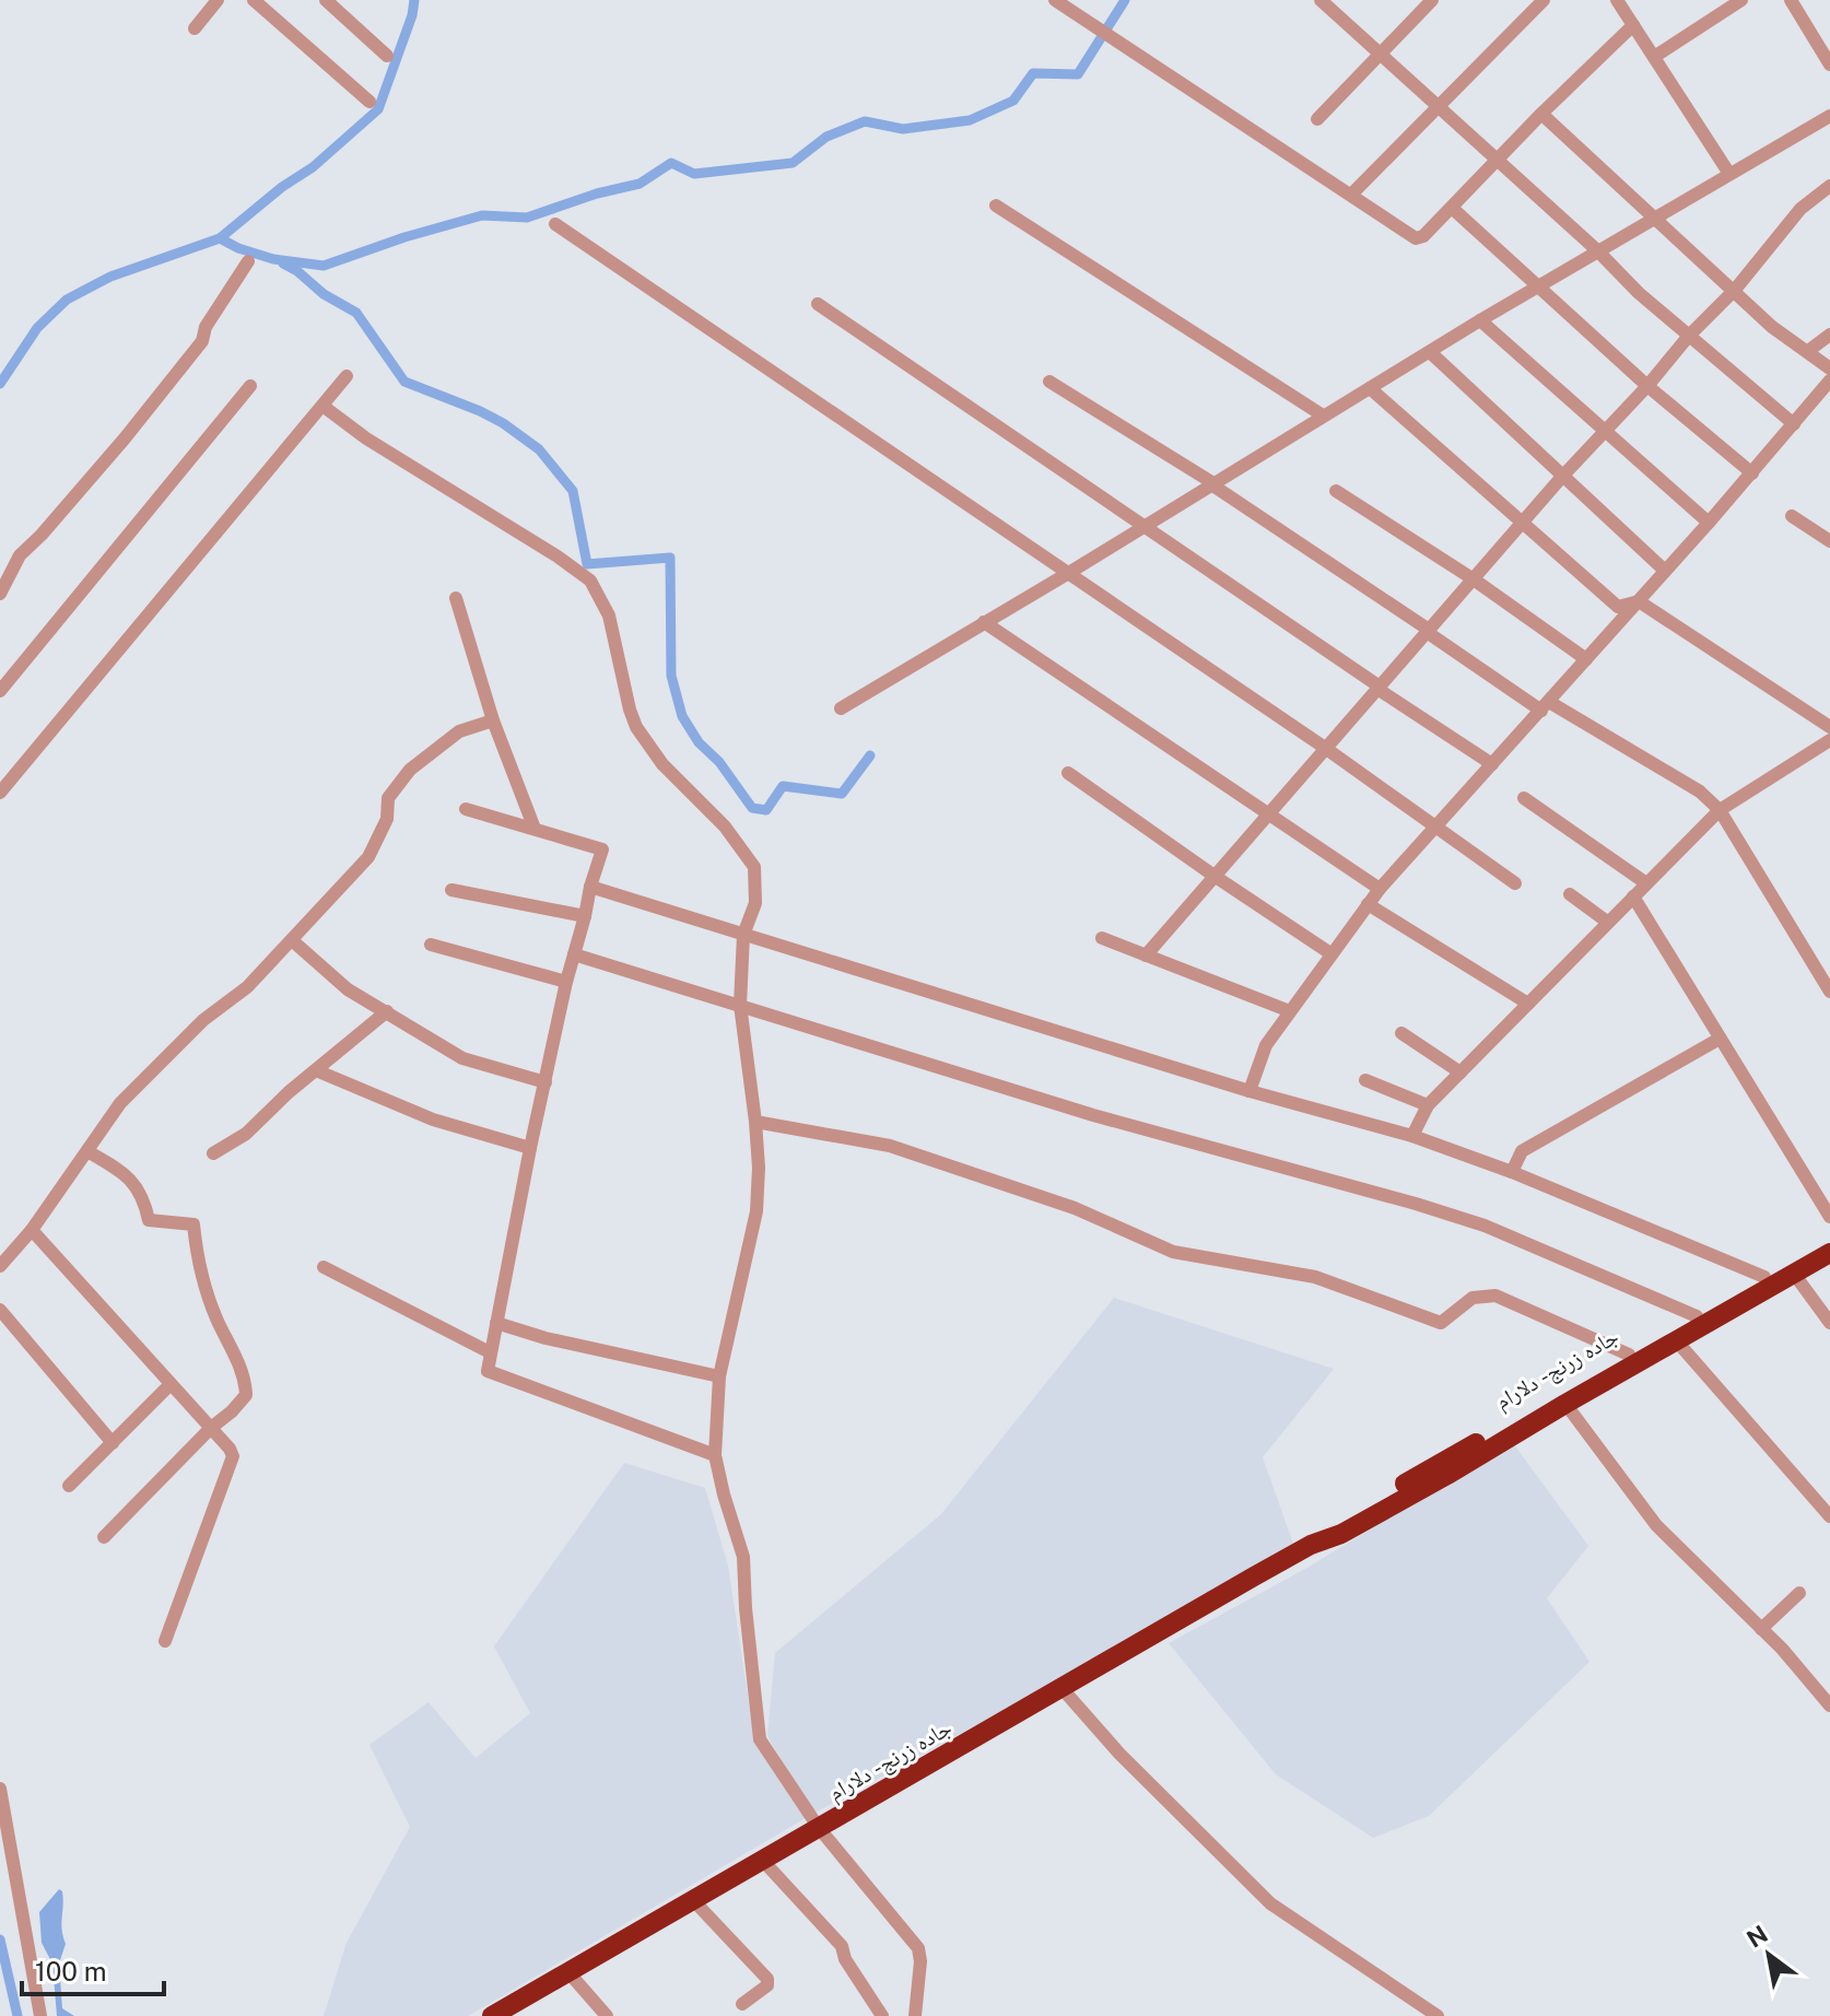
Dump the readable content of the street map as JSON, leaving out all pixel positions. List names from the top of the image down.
{
  "streets": {
    "highway": ["جاده زرنج - دلارام"]
  },
  "scale_bar": "100 m",
  "north": "top left"
}
